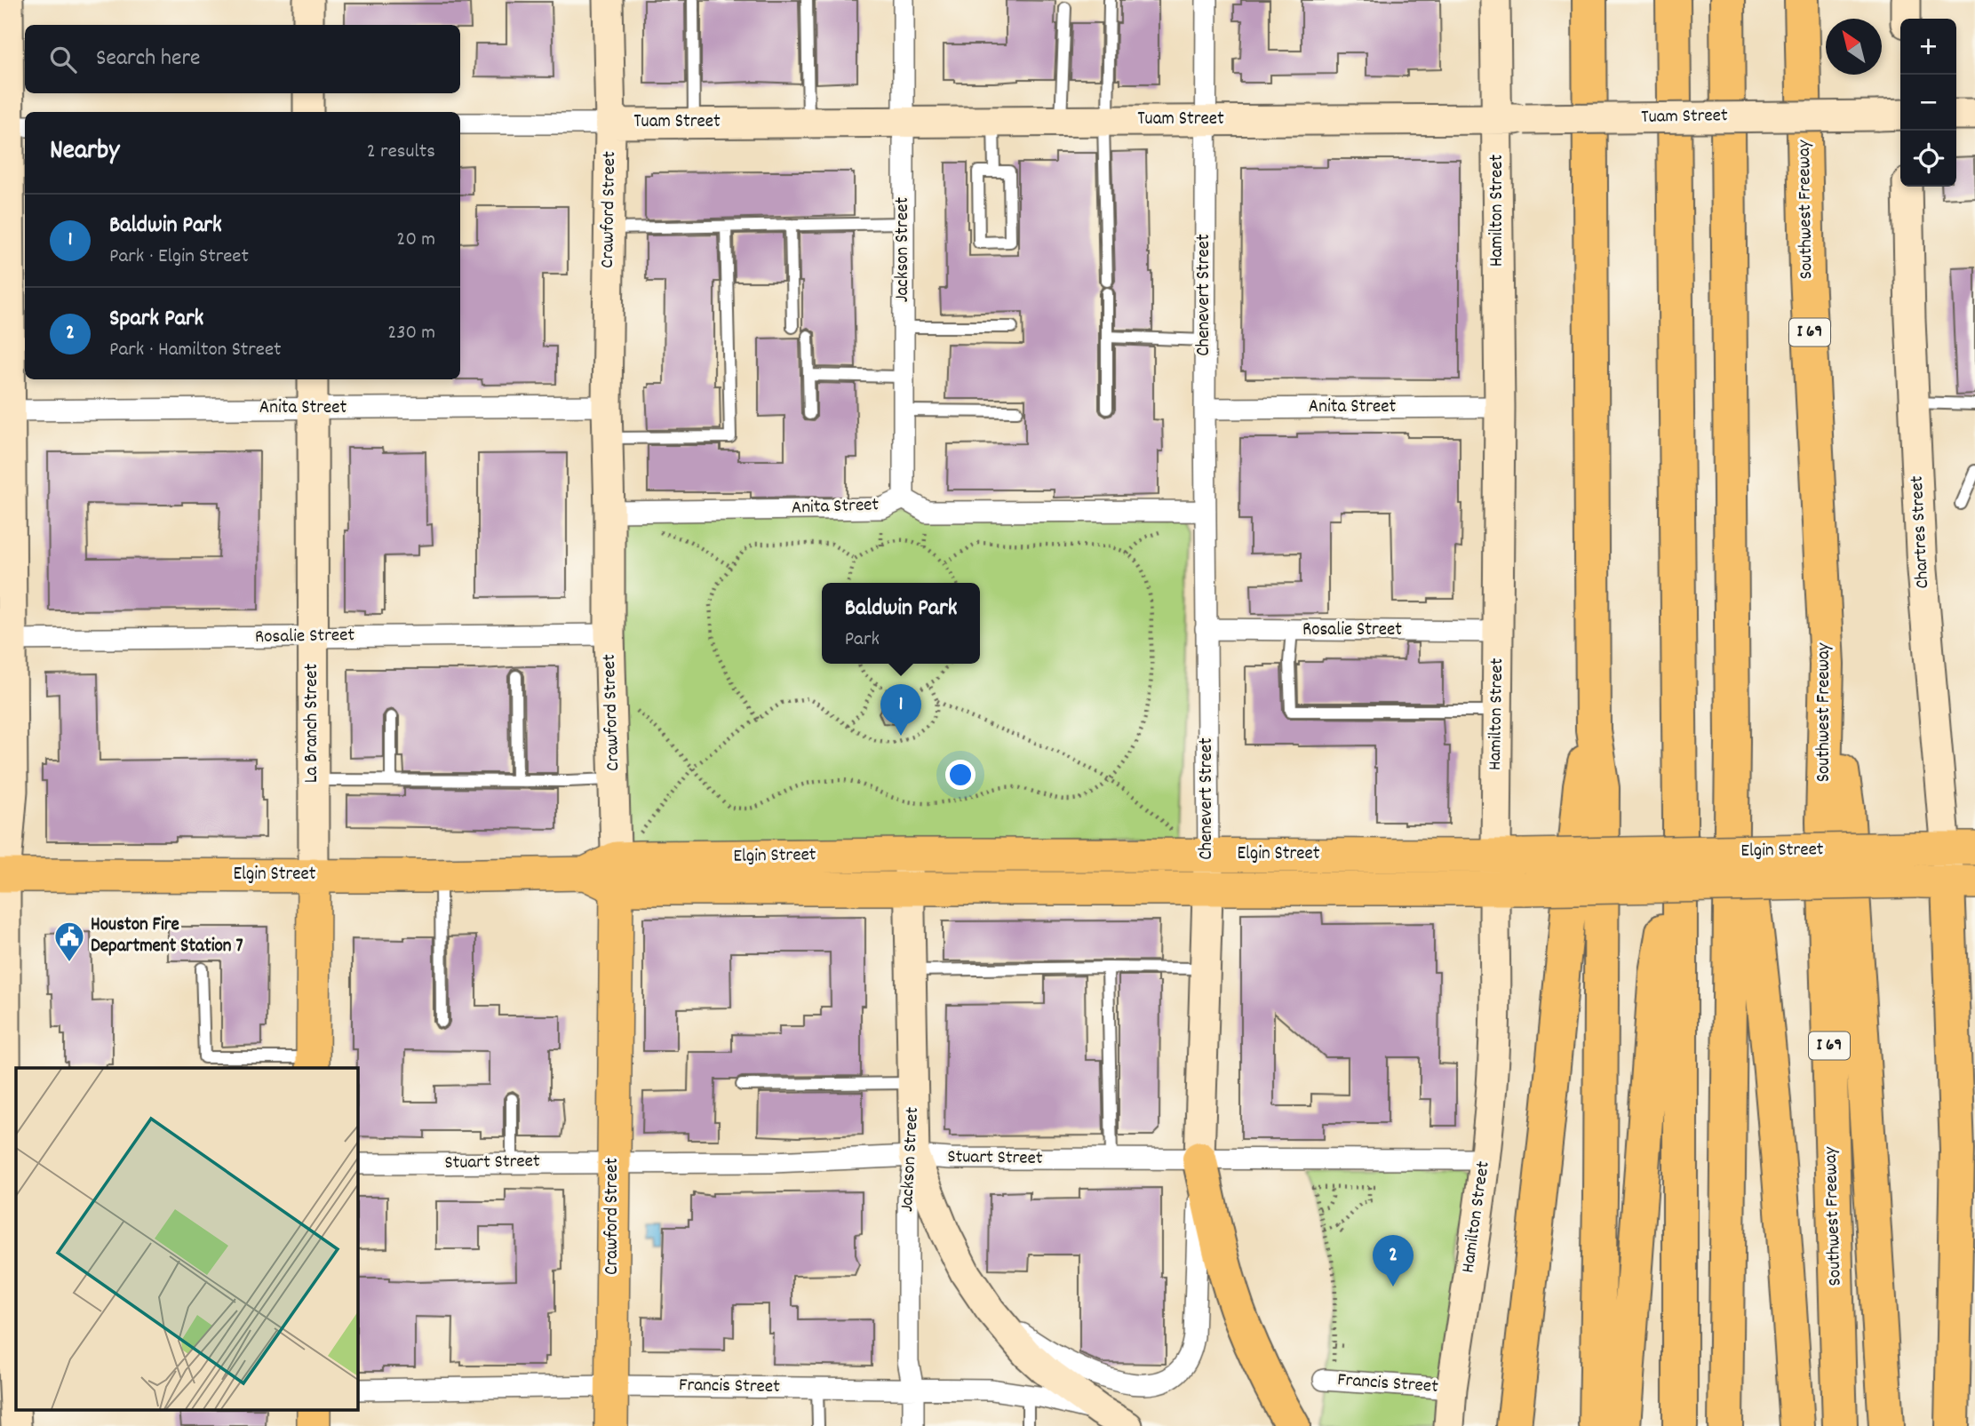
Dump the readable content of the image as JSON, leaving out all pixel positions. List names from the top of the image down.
{
  "streets": {
    "highway": ["Southwest Freeway", "I 69"],
    "main road": ["Crawford Street", "La Branch Street", "Elgin Street"],
    "street": [
      "Tuam Street",
      "Hamilton Street",
      "Jackson Street",
      "Chenevert Street",
      "Anita Street",
      "Chartres Street",
      "Rosalie Street",
      "Stuart Street",
      "Francis Street"
    ]
  },
  "crossings": [
    ["Tuam Street", "Crawford Street"],
    ["Tuam Street", "Hamilton Street"],
    ["Tuam Street", "Jackson Street"],
    ["Tuam Street", "Chenevert Street"],
    ["Crawford Street", "Anita Street"],
    ["Crawford Street", "Rosalie Street"],
    ["Crawford Street", "Elgin Street"],
    ["Crawford Street", "Stuart Street"],
    ["Crawford Street", "Francis Street"],
    ["Hamilton Street", "Anita Street"],
    ["Hamilton Street", "Rosalie Street"],
    ["Hamilton Street", "Elgin Street"],
    ["Hamilton Street", "Stuart Street"],
    ["Hamilton Street", "Francis Street"],
    ["Jackson Street", "Anita Street"],
    ["Jackson Street", "Elgin Street"],
    ["Jackson Street", "Stuart Street"],
    ["Jackson Street", "Francis Street"],
    ["Chenevert Street", "Anita Street"],
    ["Chenevert Street", "Rosalie Street"],
    ["Chenevert Street", "Elgin Street"],
    ["Chenevert Street", "Stuart Street"],
    ["Anita Street", "La Branch Street"],
    ["Chartres Street", "Elgin Street"],
    ["Rosalie Street", "La Branch Street"],
    ["La Branch Street", "Elgin Street"]
  ],
  "places": {
    "public building": ["Houston Fire Department Station 7"]
  },
  "north": "top left",
  "page": {
    "map_buttons": ["+", "−"],
    "search": "Search here",
    "heading": ["Nearby", "2 results"],
    "list": [
      {
        "mark": "1",
        "name": "Baldwin Park",
        "note": "Park · Elgin Street",
        "value": "20 m"
      },
      {
        "mark": "2",
        "name": "Spark Park",
        "note": "Park · Hamilton Street",
        "value": "230 m"
      }
    ],
    "popup": ["Baldwin Park", "Park"],
    "pins": ["1", "2"]
  }
}
